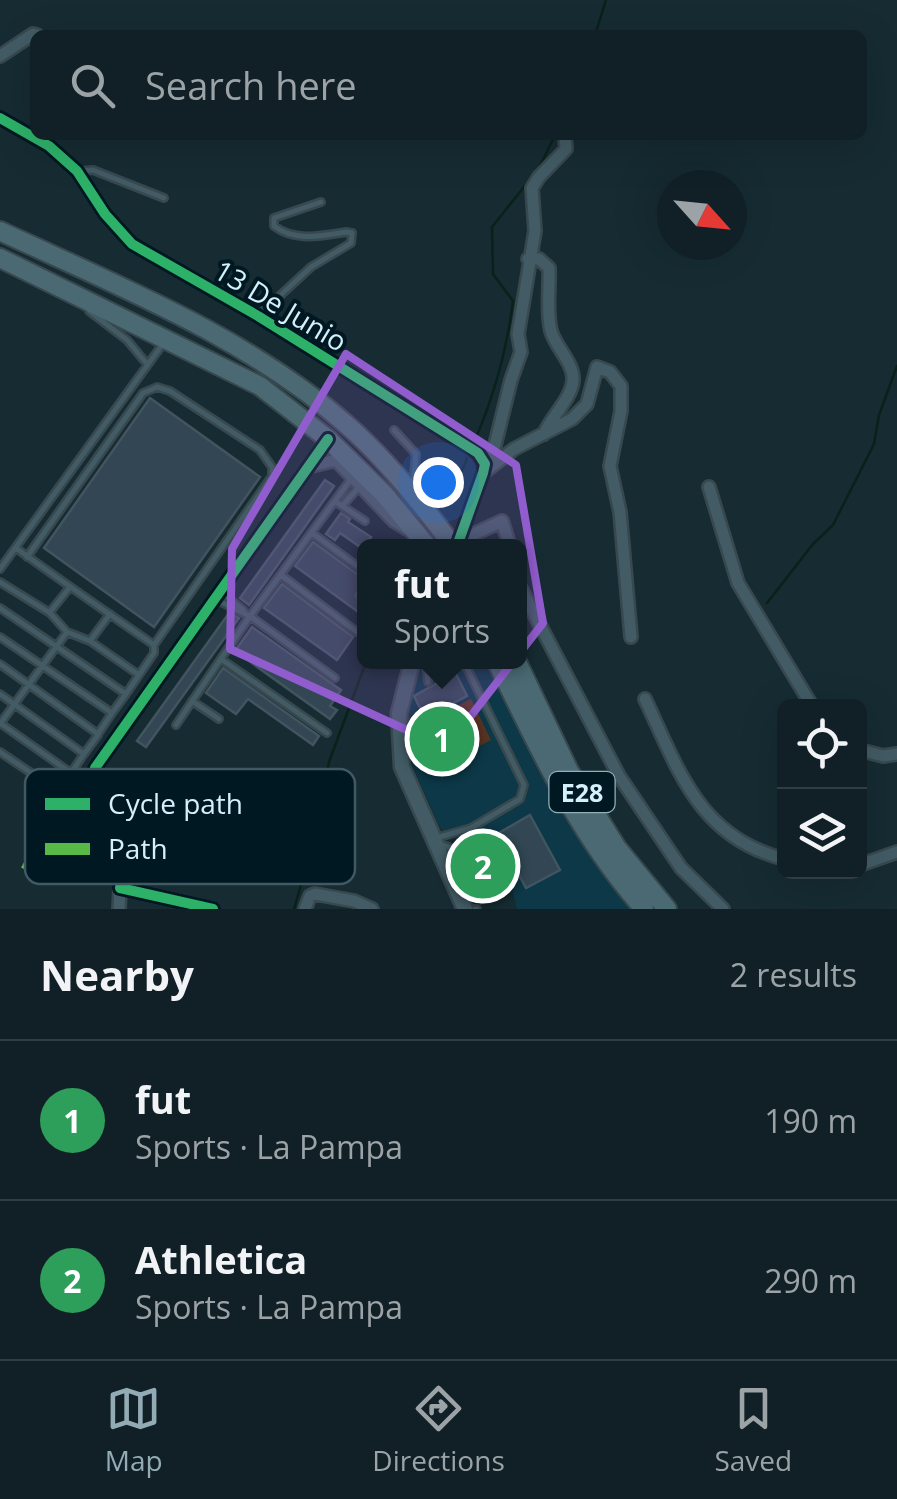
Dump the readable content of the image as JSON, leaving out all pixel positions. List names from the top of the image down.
{
  "streets": {
    "main road": ["E28"],
    "street": ["13 De Junio"]
  },
  "legend": ["Cycle path", "Path"],
  "north": "bottom right",
  "page": {
    "search": "Search here",
    "popup": ["fut", "Sports"],
    "pins": ["1", "2"],
    "heading": ["Nearby", "2 results"],
    "list": [
      {
        "mark": "1",
        "name": "fut",
        "note": "Sports · La Pampa",
        "value": "190 m"
      },
      {
        "mark": "2",
        "name": "Athletica",
        "note": "Sports · La Pampa",
        "value": "290 m"
      }
    ],
    "nav": ["Map", "Directions", "Saved"]
  }
}
